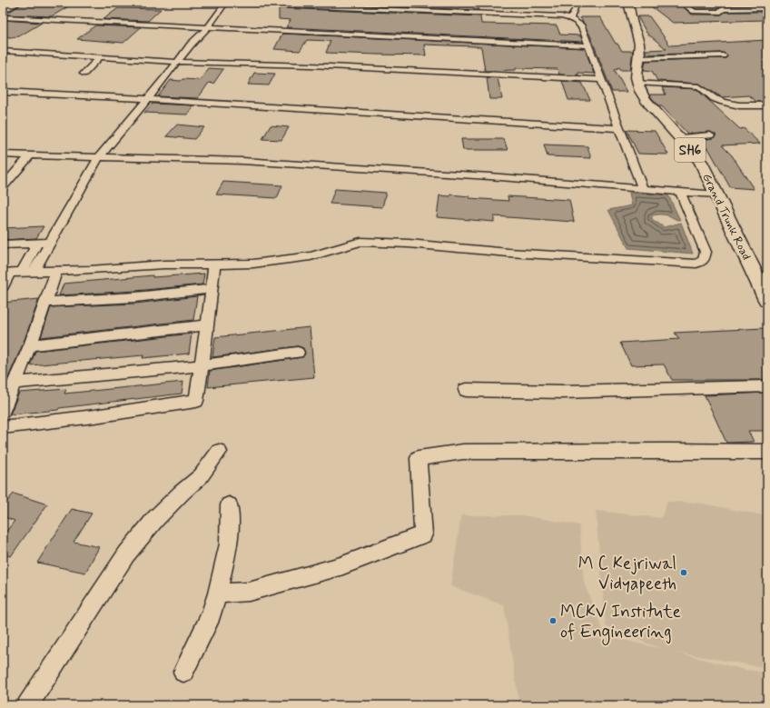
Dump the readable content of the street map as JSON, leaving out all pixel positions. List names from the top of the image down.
{
  "streets": {
    "main road": ["SH6", "Grand Trunk Road"]
  },
  "places": ["M C Kejriwal Vidyapeeth", "MCKV Institute of Engineering"]
}
